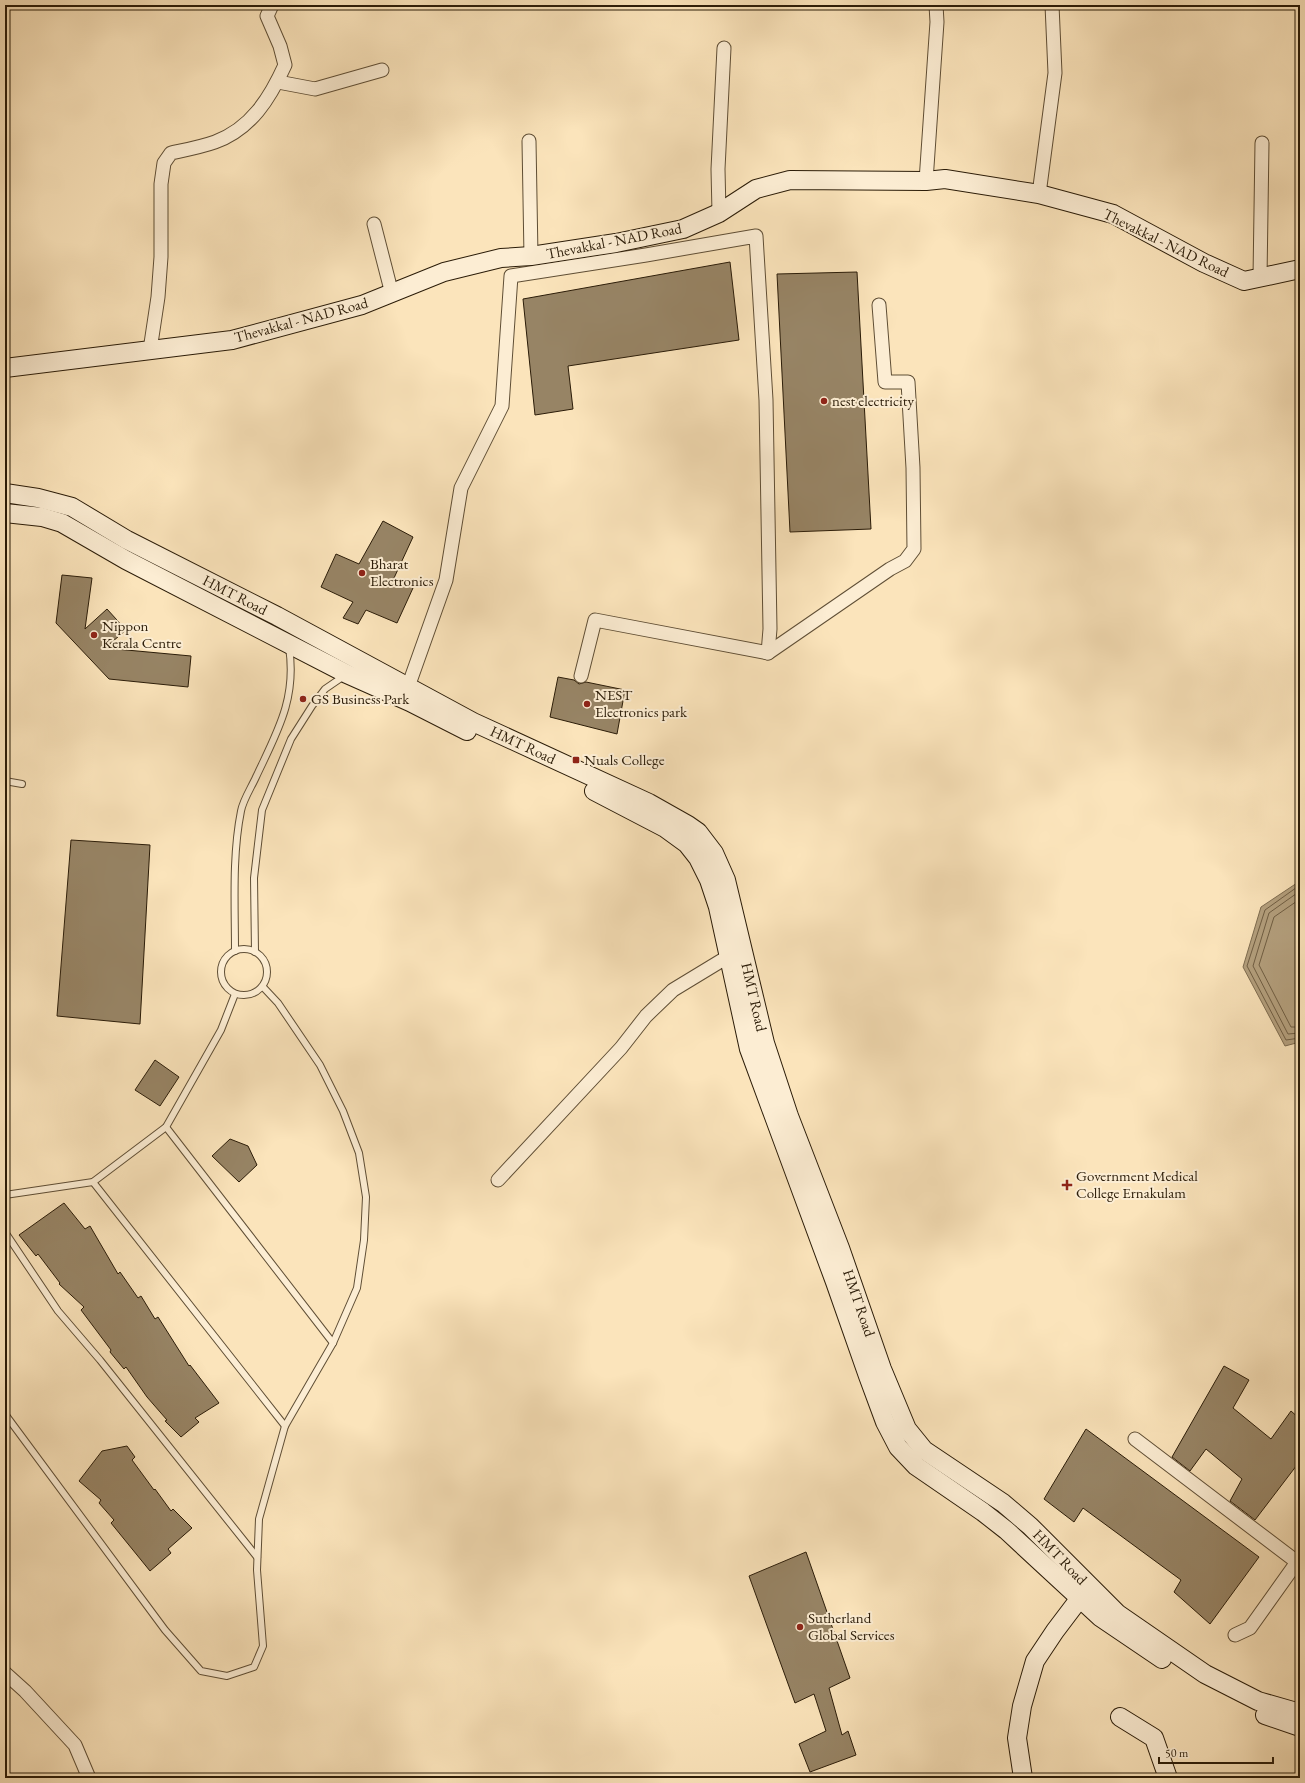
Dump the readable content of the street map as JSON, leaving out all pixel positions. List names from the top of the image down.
{
  "streets": {
    "main road": ["Thevakkal - NAD Road", "HMT Road"]
  },
  "places": {
    "other": [
      "nest electricity",
      "Bharat Electronics",
      "Nippon Kerala Centre",
      "GS Business Park",
      "NEST Electronics park",
      "Sutherland Global Services"
    ],
    "transit": ["Nuals College"],
    "health": ["Government Medical College Ernakulam"]
  },
  "scale_bar": "50 m"
}
